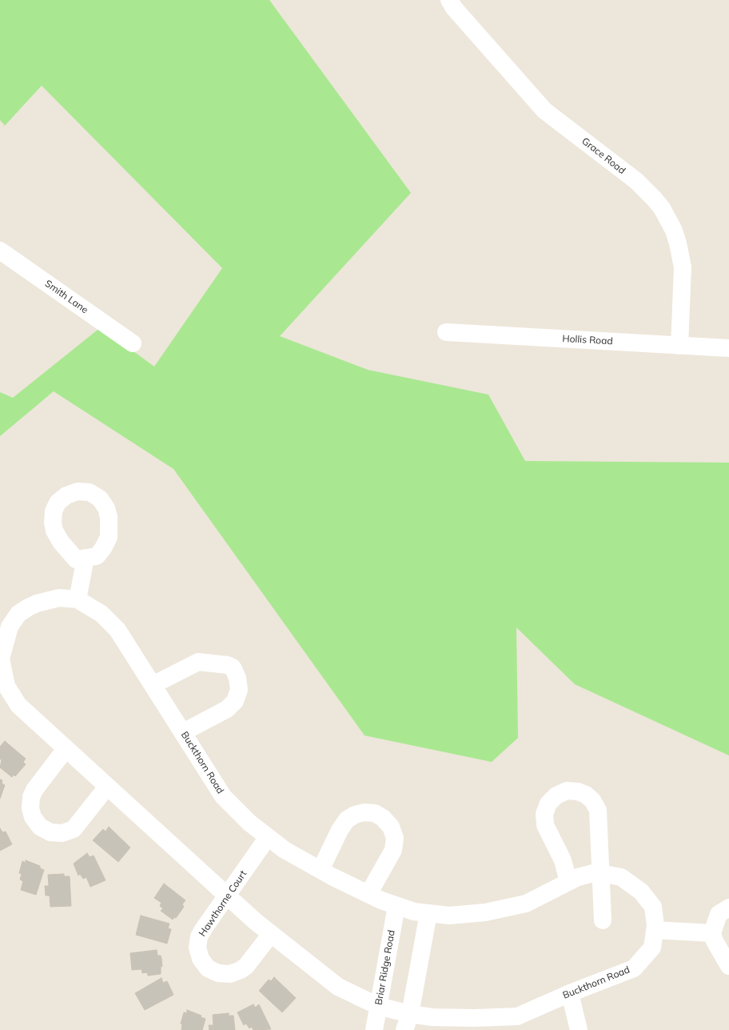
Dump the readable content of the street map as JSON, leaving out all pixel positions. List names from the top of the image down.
{
  "streets": {
    "street": [
      "Grace Road",
      "Smith Lane",
      "Hollis Road",
      "Buckthorn Road",
      "Hawthorne Court",
      "Briar Ridge Road"
    ]
  },
  "crossings": [
    ["Grace Road", "Hollis Road"],
    ["Buckthorn Road", "Hawthorne Court"],
    ["Buckthorn Road", "Briar Ridge Road"]
  ]
}
